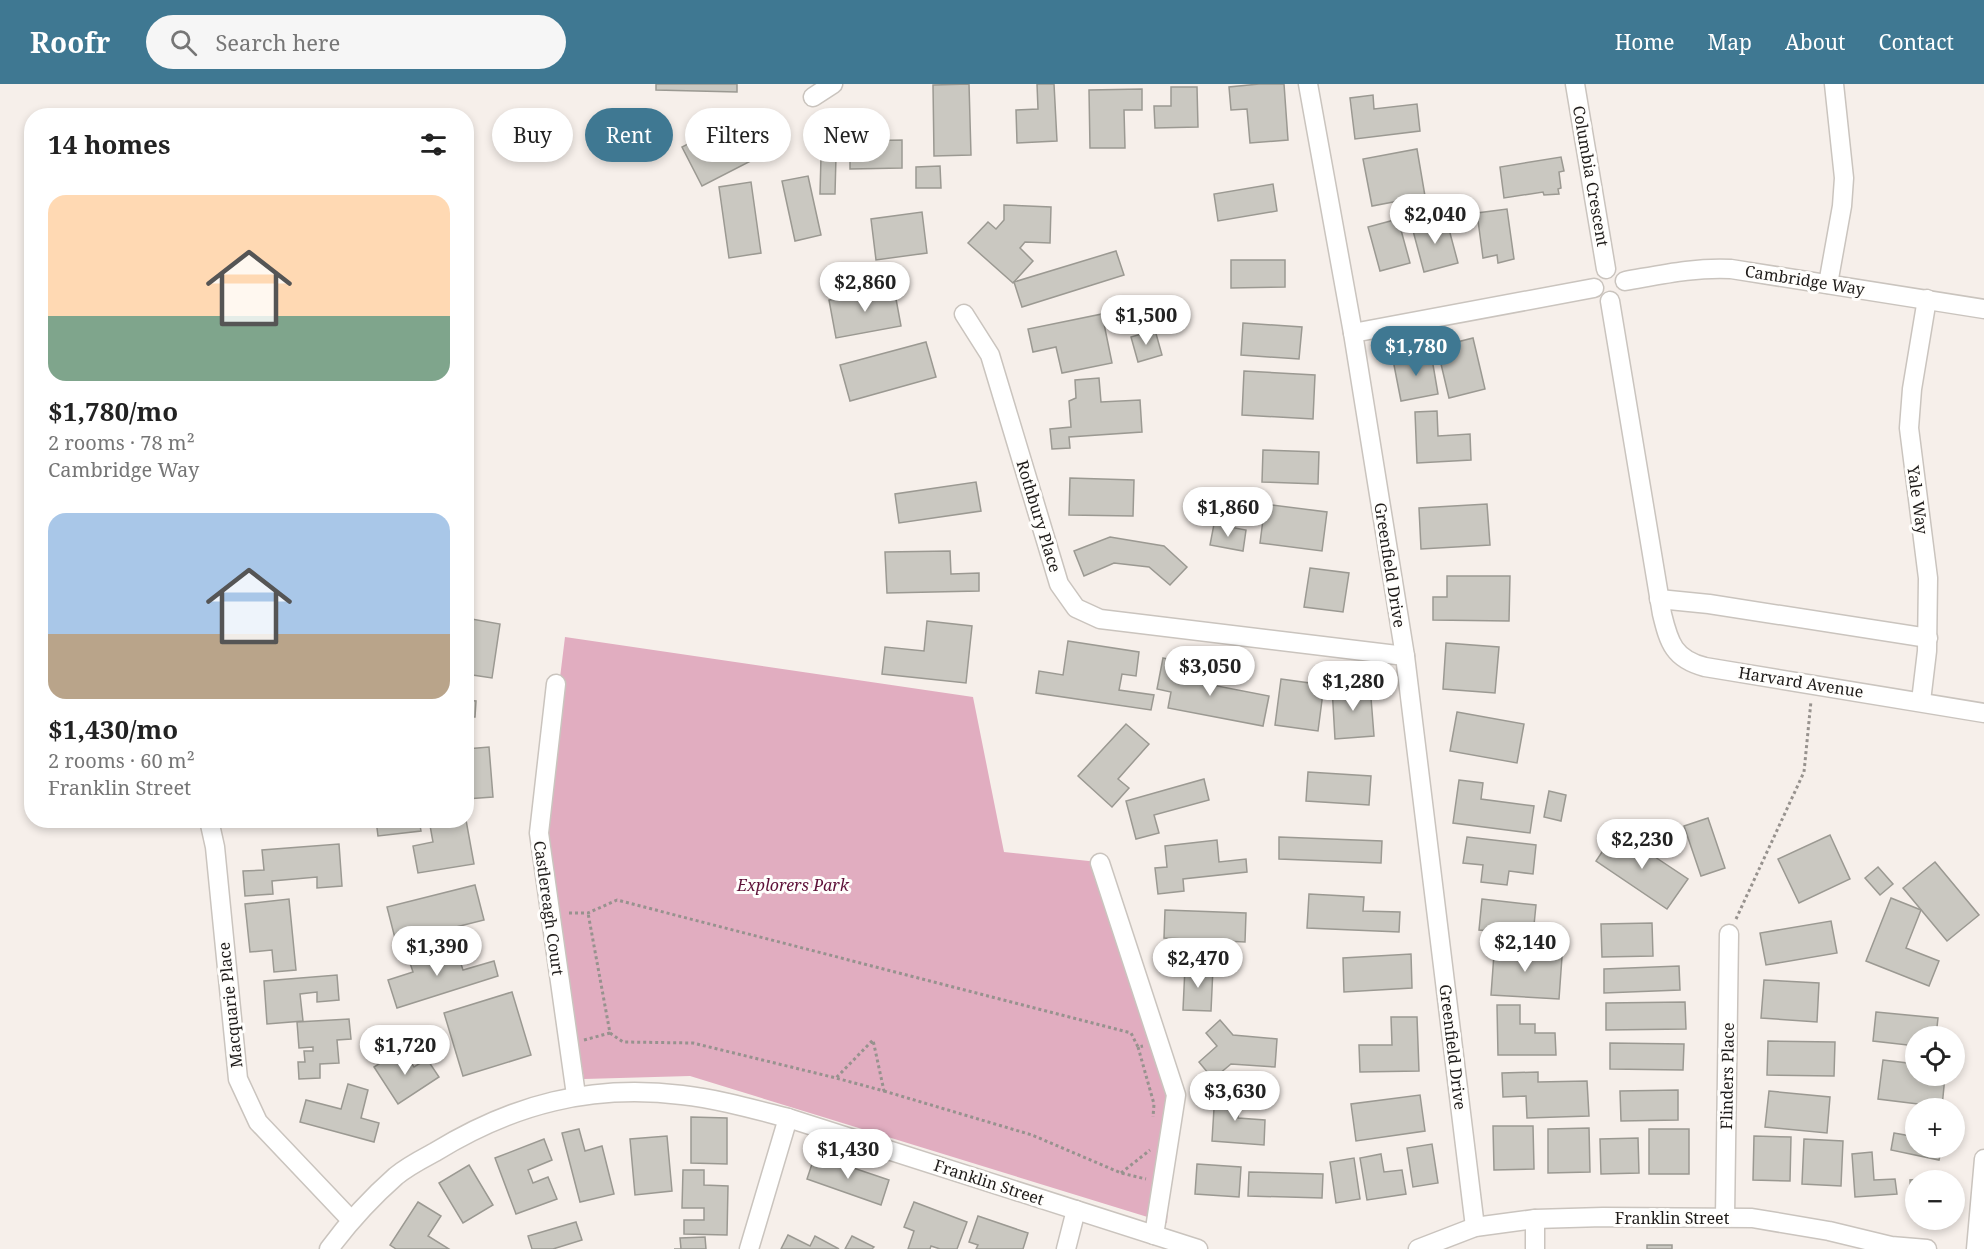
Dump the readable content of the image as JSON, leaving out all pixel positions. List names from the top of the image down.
{
  "streets": {
    "street": [
      "Columbia Crescent",
      "Cambridge Way",
      "Yale Way",
      "Rothbury Place",
      "Greenfield Drive",
      "Harvard Avenue",
      "Castlereagh Court",
      "Macquarie Place",
      "Flinders Place",
      "Franklin Street"
    ]
  },
  "crossings": [
    ["Columbia Crescent", "Cambridge Way"],
    ["Columbia Crescent", "Harvard Avenue"],
    ["Cambridge Way", "Yale Way"],
    ["Cambridge Way", "Harvard Avenue"],
    ["Yale Way", "Harvard Avenue"],
    ["Rothbury Place", "Greenfield Drive"],
    ["Greenfield Drive", "Franklin Street"],
    ["Castlereagh Court", "Franklin Street"],
    ["Macquarie Place", "Franklin Street"],
    ["Flinders Place", "Franklin Street"]
  ],
  "parks": ["Explorers Park"],
  "page": {
    "header": "Roofr",
    "search": "Search here",
    "nav": [
      "Home",
      "Map",
      "About",
      "Contact"
    ],
    "chip": [
      "Buy",
      "Rent",
      "Filters",
      "New"
    ],
    "heading": "14 homes",
    "list": [
      {
        "name": "$1,780/mo",
        "note": "2 rooms · 78 m² · Cambridge Way"
      },
      {
        "name": "$1,430/mo",
        "note": "2 rooms · 60 m² · Franklin Street"
      }
    ],
    "price": [
      "$2,040",
      "$2,860",
      "$1,500",
      "$1,780",
      "$1,860",
      "$3,050",
      "$1,280",
      "$2,230",
      "$2,140",
      "$1,390",
      "$2,470",
      "$1,720",
      "$3,630",
      "$1,430"
    ],
    "map_buttons": ["+", "−"]
  }
}
